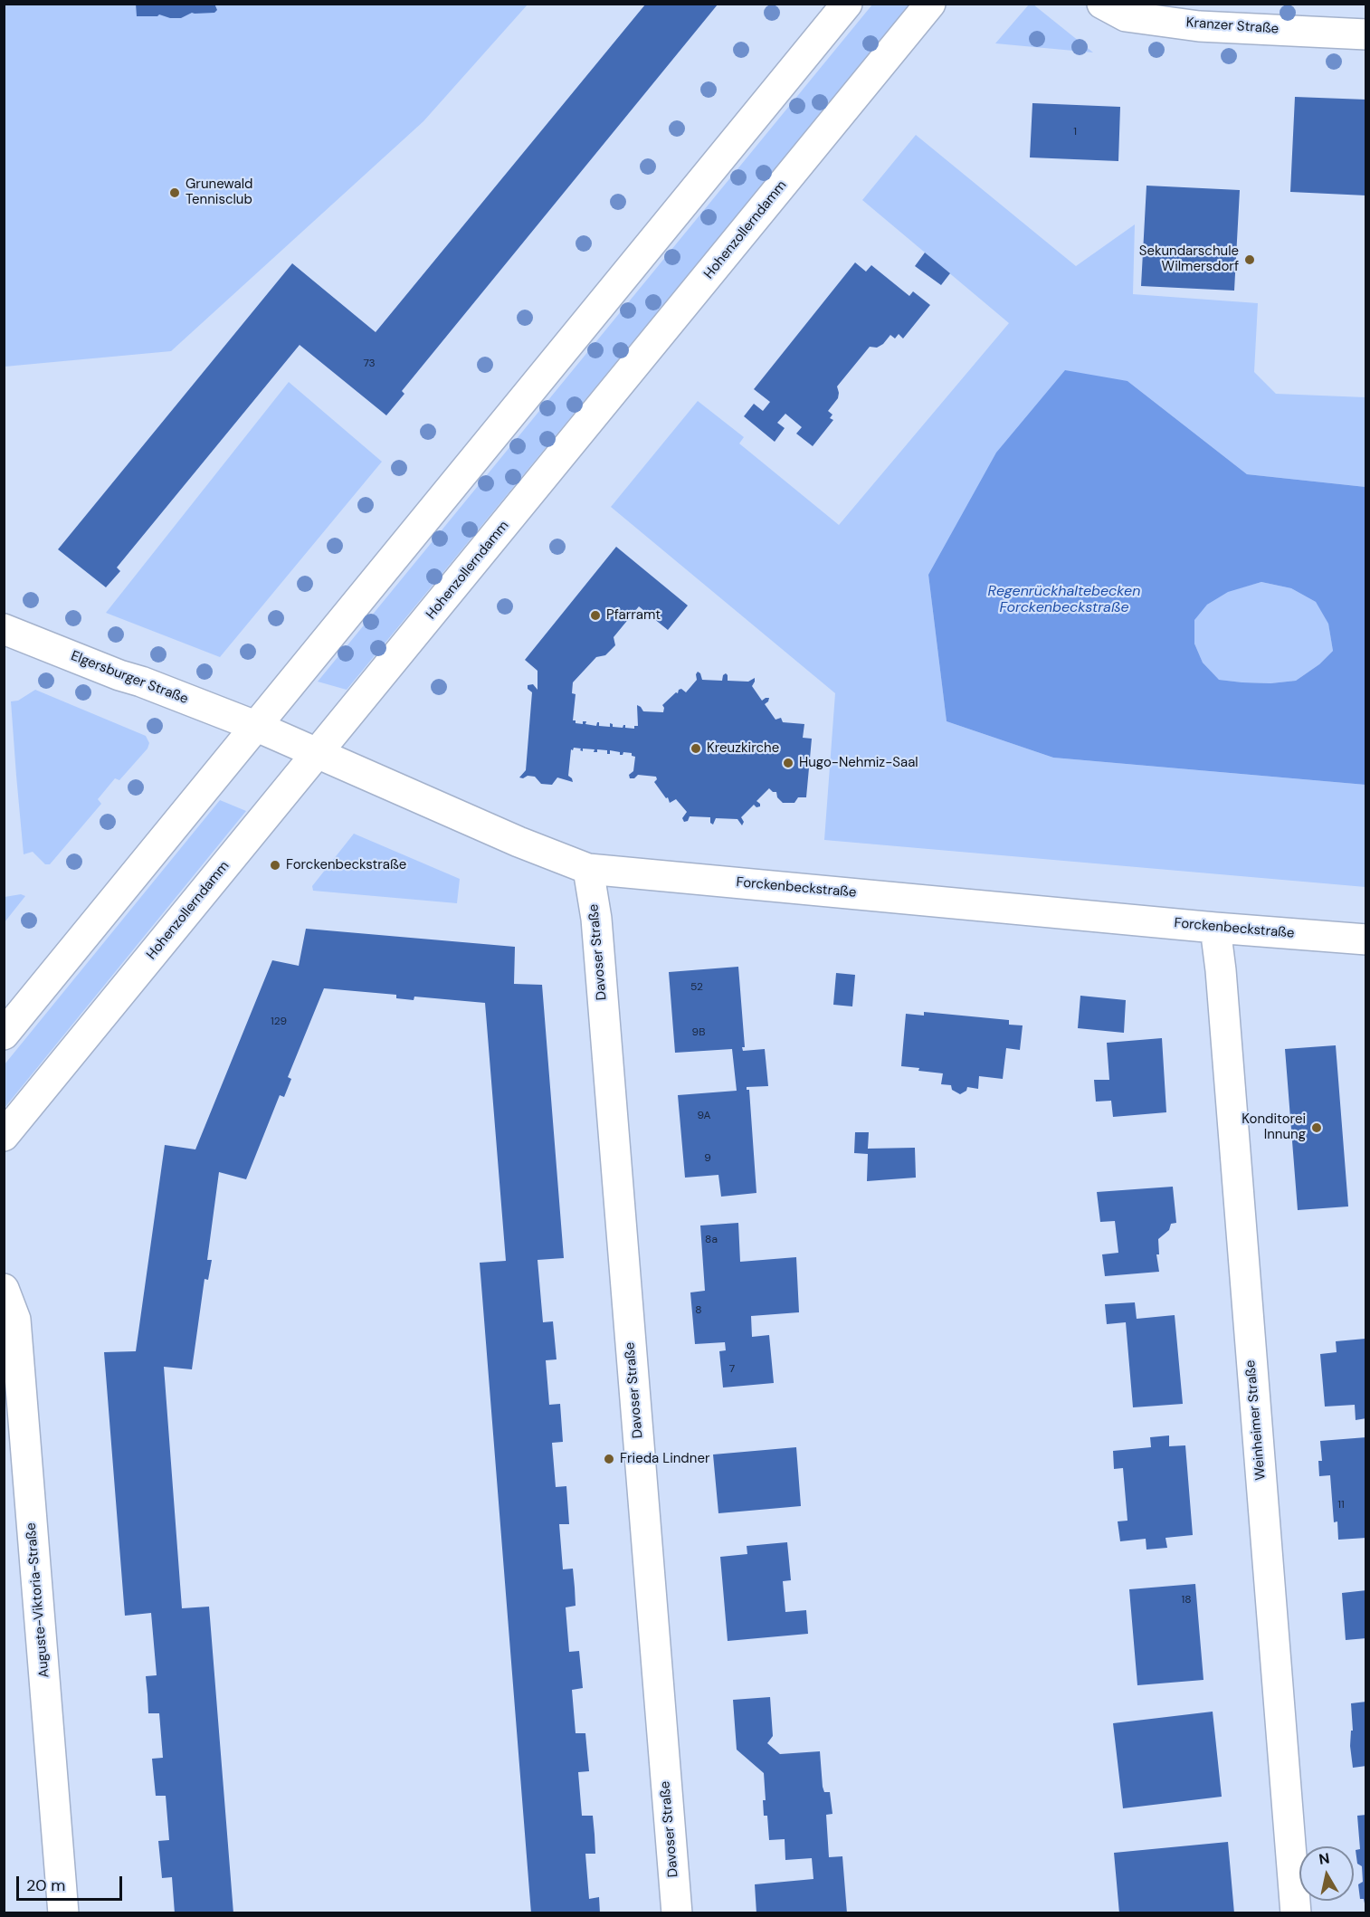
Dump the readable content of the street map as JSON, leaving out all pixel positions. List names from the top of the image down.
{
  "streets": {
    "street": [
      "Kranzer Straße",
      "Hohenzollerndamm",
      "Elgersburger Straße",
      "Forckenbeckstraße",
      "Davoser Straße",
      "Weinheimer Straße",
      "Auguste-Viktoria-Straße"
    ]
  },
  "crossings": [
    ["Hohenzollerndamm", "Forckenbeckstraße"],
    ["Elgersburger Straße", "Forckenbeckstraße"],
    ["Forckenbeckstraße", "Davoser Straße"],
    ["Forckenbeckstraße", "Weinheimer Straße"]
  ],
  "water": ["Regenrückhaltebecken Forckenbeckstraße"],
  "places": [
    "Grunewald Tennisclub",
    "Sekundarschule Wilmersdorf",
    "Pfarramt",
    "Kreuzkirche",
    "Hugo-Nehmiz-Saal",
    "Forckenbeckstraße",
    "Konditorei Innung",
    "Frieda Lindner"
  ],
  "house_numbers": [
    "1",
    "73",
    "52",
    "129",
    "9B",
    "9A",
    "9",
    "8a",
    "8",
    "7",
    "11",
    "18"
  ],
  "scale_bar": "20 m",
  "north": "top"
}
